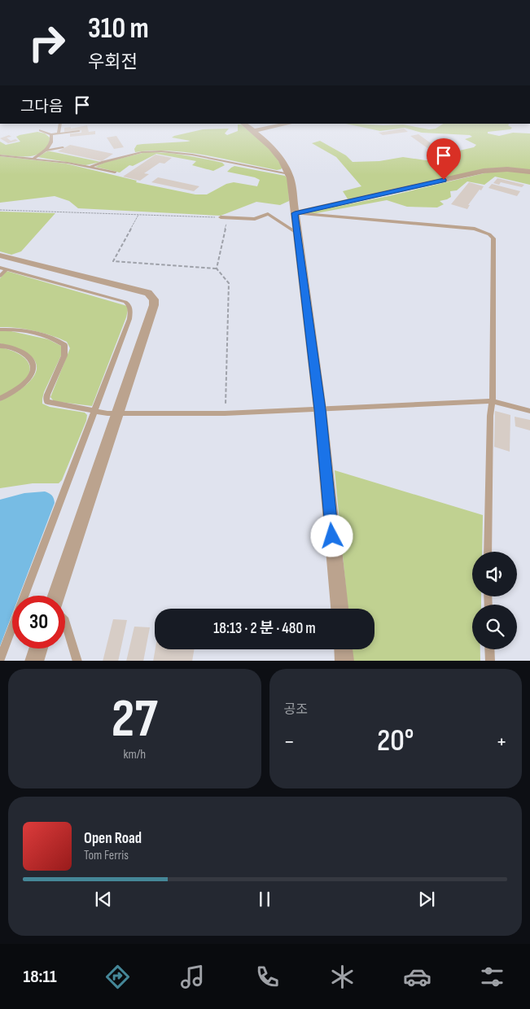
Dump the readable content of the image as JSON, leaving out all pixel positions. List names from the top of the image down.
{
  "page": {
    "turn": ["310 m", "우회전"],
    "then": "그다음",
    "limit": "30",
    "trip": "18:13 · 2 분 · 480 m",
    "tile": [
      ["27", "km/h"],
      "공조"
    ],
    "heat": ["−", "20°", "+"],
    "song": ["Open Road", "Tom Ferris"],
    "tabs": "18:11"
  }
}
